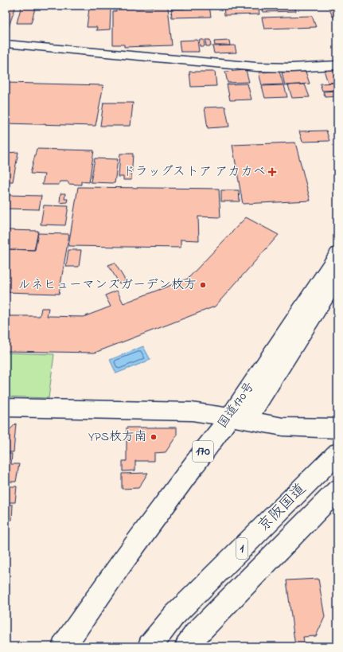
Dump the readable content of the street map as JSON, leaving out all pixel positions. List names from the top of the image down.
{
  "streets": {
    "main road": [
      "国道170号",
      "170",
      "京阪国道",
      "1"
    ]
  },
  "crossings": [
    ["国道170号", "170"]
  ],
  "places": {
    "health": ["ドラッグストア アカカベ"],
    "other": ["ルネヒューマンズガーデン枚方", "YPS枚方南"]
  }
}
